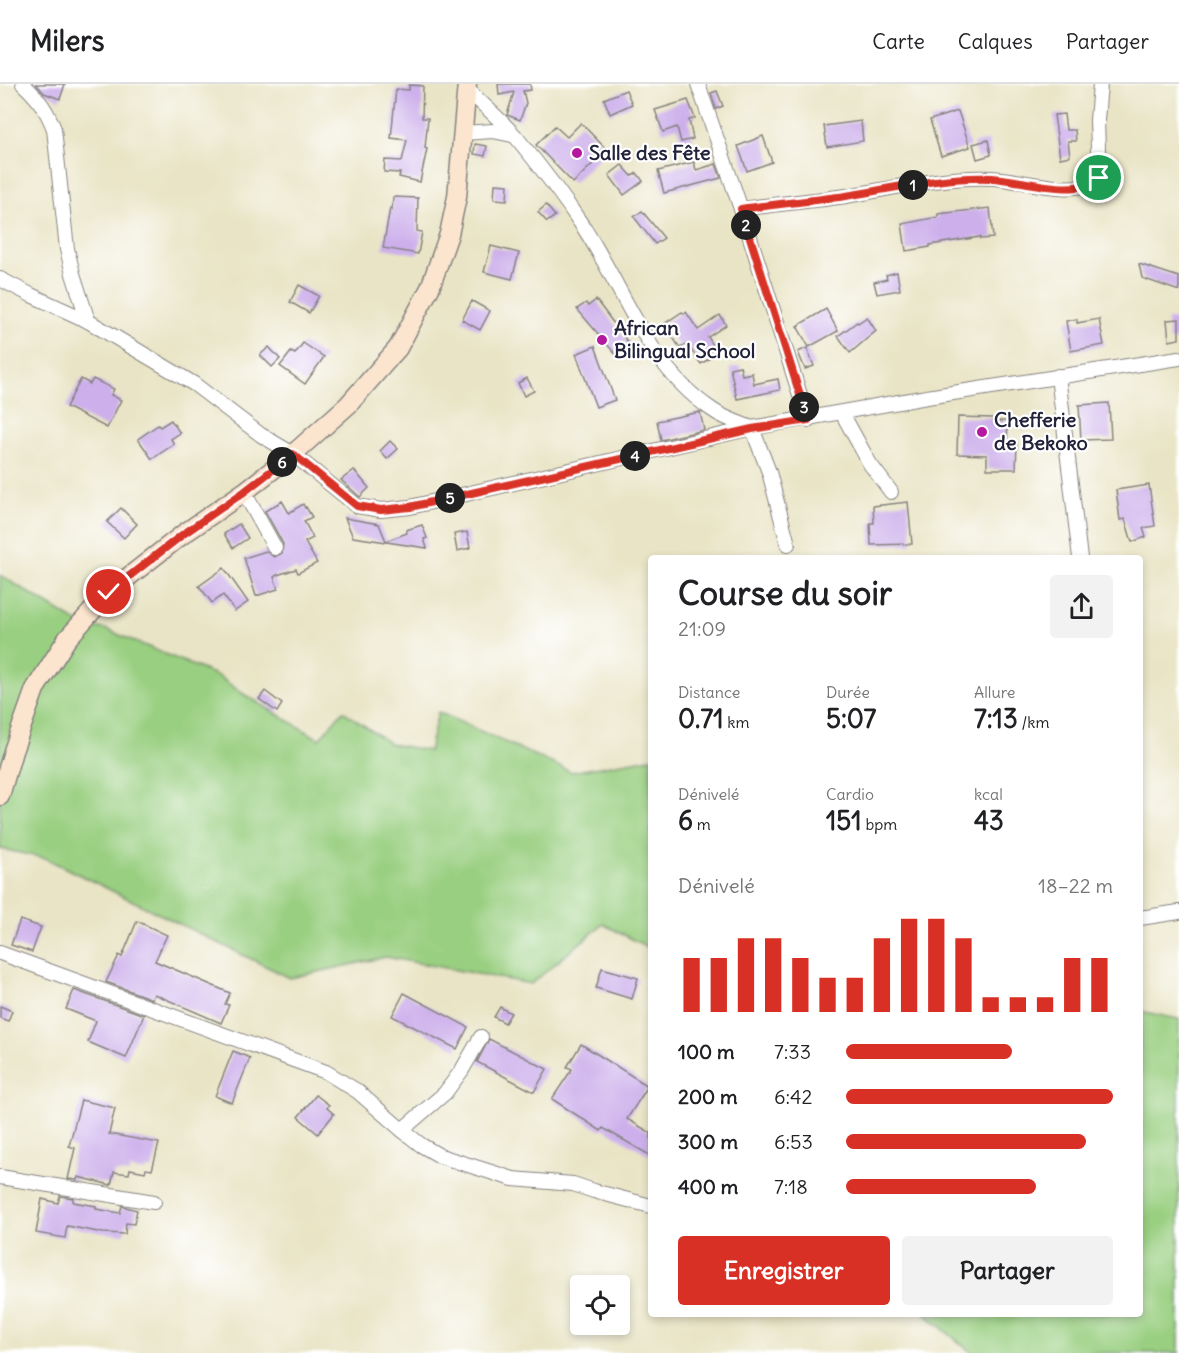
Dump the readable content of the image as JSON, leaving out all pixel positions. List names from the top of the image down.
{
  "places": ["Salle des Fête", "African Bilingual School", "Chefferie de Bekoko"],
  "page": {
    "header": "Milers",
    "nav": ["Carte", "Calques", "Partager"],
    "pins": [
      "1",
      "2",
      "3",
      "4",
      "6",
      "5"
    ],
    "heading": ["Course du soir", "21:09"],
    "stats": [
      ["Distance", "0.71 km"],
      ["Durée", "5:07"],
      ["Allure", "7:13 /km"],
      ["Dénivelé", "6 m"],
      ["Cardio", "151 bpm"],
      ["kcal", "43"]
    ],
    "chart": ["Dénivelé", "18–22 m"],
    "list": [
      {
        "name": "100 m",
        "note": "7:33"
      },
      {
        "name": "200 m",
        "note": "6:42"
      },
      {
        "name": "300 m",
        "note": "6:53"
      },
      {
        "name": "400 m",
        "note": "7:18"
      }
    ],
    "buttons": ["Enregistrer", "Partager"]
  }
}
